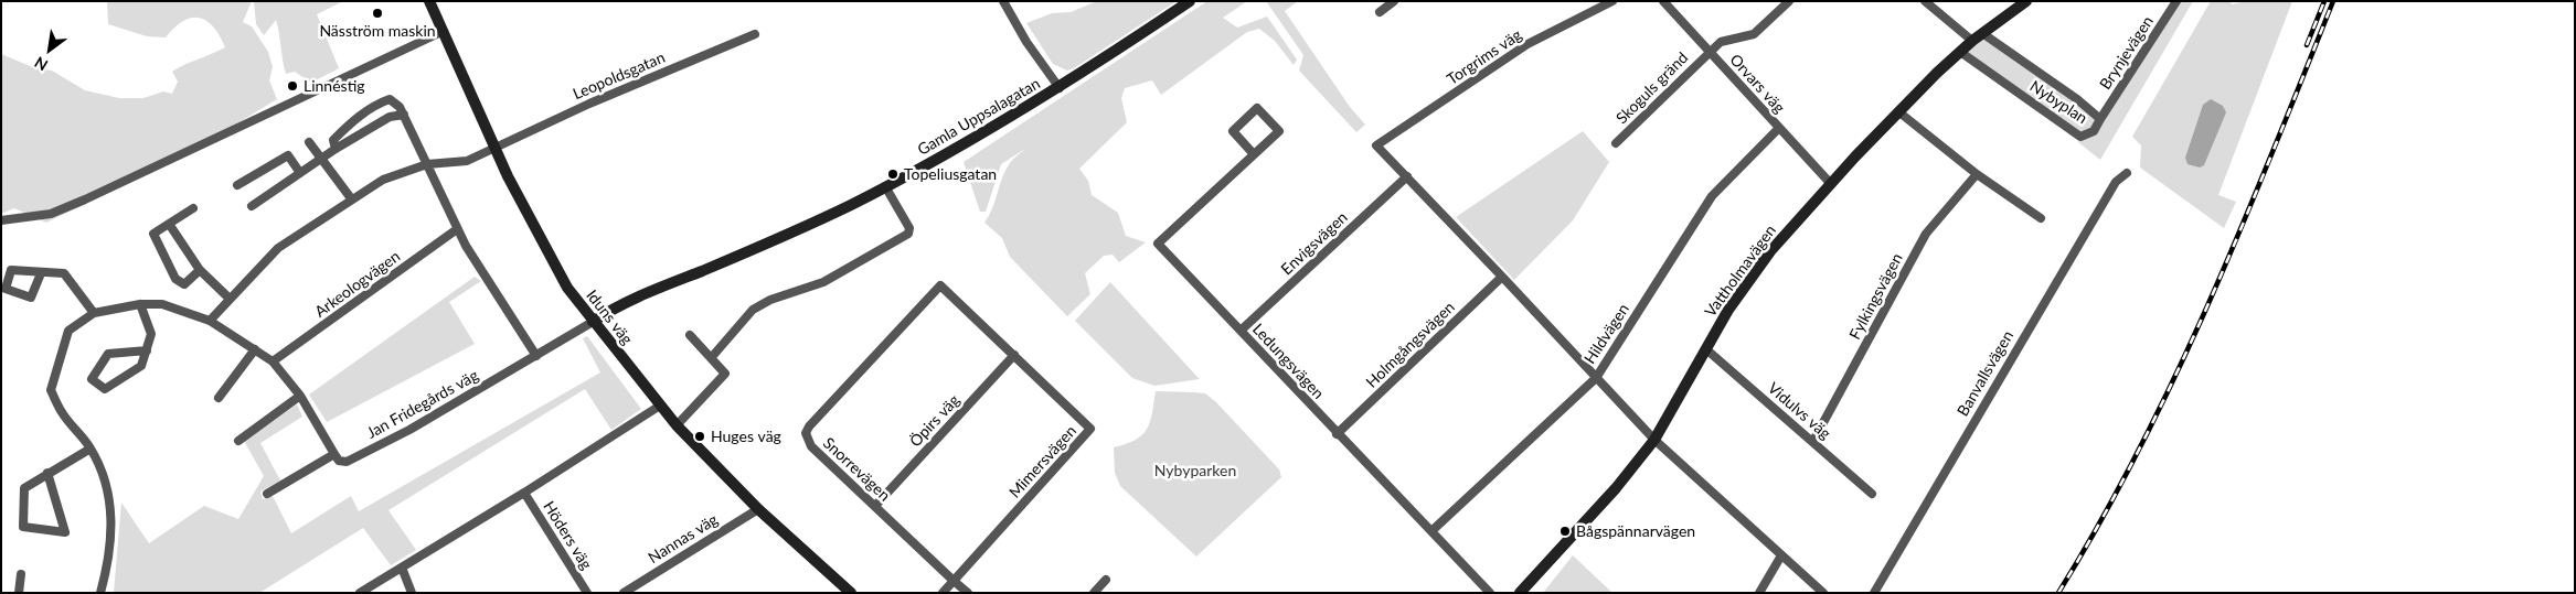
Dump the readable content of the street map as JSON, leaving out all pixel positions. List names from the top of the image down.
{
  "streets": {
    "street": [
      "Brynjevägen",
      "Torgrims väg",
      "Leopoldsgatan",
      "Orvars väg",
      "Skoguls gränd",
      "Nybyplan",
      "Gamla Uppsalagatan",
      "Envigsvägen",
      "Vattholmavägen",
      "Arkeologvägen",
      "Fylkingsvägen",
      "Iduns väg",
      "Hildvägen",
      "Holmgångsvägen",
      "Ledungsvägen",
      "Banvallsvägen",
      "Jan Fridegårds väg",
      "Vidulvs väg",
      "Öpirs väg",
      "Mimersvägen",
      "Snorrevägen",
      "Höders väg",
      "Nannas väg"
    ]
  },
  "crossings": [
    ["Brynjevägen", "Nybyplan"],
    ["Torgrims väg", "Envigsvägen"],
    ["Leopoldsgatan", "Iduns väg"],
    ["Orvars väg", "Skoguls gränd"],
    ["Orvars väg", "Vattholmavägen"],
    ["Orvars väg", "Hildvägen"],
    ["Nybyplan", "Vattholmavägen"],
    ["Gamla Uppsalagatan", "Iduns väg"],
    ["Gamla Uppsalagatan", "Jan Fridegårds väg"],
    ["Envigsvägen", "Ledungsvägen"],
    ["Vattholmavägen", "Vidulvs väg"],
    ["Fylkingsvägen", "Vidulvs väg"],
    ["Iduns väg", "Jan Fridegårds väg"],
    ["Iduns väg", "Nannas väg"],
    ["Hildvägen", "Ledungsvägen"],
    ["Holmgångsvägen", "Ledungsvägen"],
    ["Öpirs väg", "Mimersvägen"],
    ["Öpirs väg", "Snorrevägen"],
    ["Mimersvägen", "Snorrevägen"]
  ],
  "parks": ["Nybyparken"],
  "places": [
    "Näsström maskin",
    "Linnéstig",
    "Topeliusgatan",
    "Huges väg",
    "Bågspännarvägen"
  ],
  "north": "bottom left"
}
